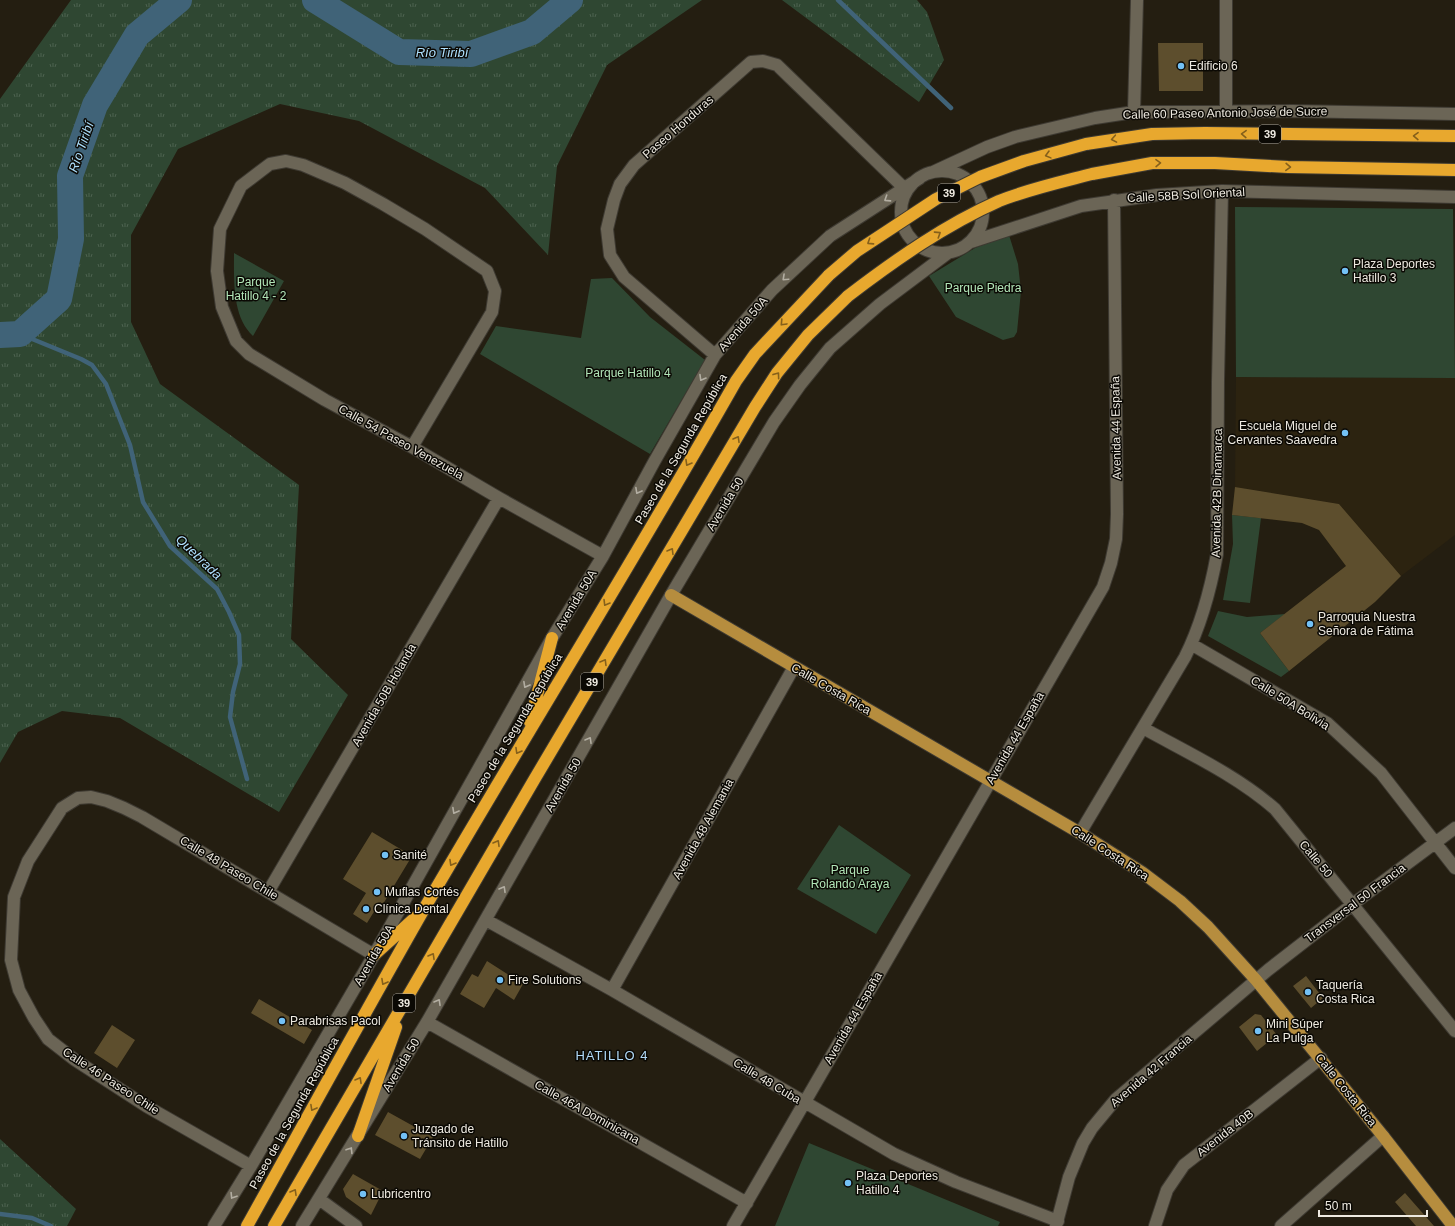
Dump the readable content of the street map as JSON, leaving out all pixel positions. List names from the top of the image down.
{
  "streets": {
    "highway": ["39", "Paseo de la Segunda República"],
    "main road": ["Calle Costa Rica"],
    "street": [
      "Calle 60 Paseo Antonio José de Sucre",
      "Paseo Honduras",
      "Calle 58B Sol Oriental",
      "Avenida 50A",
      "Avenida 44 España",
      "Calle 54 Paseo Venezuela",
      "Avenida 42B Dinamarca",
      "Avenida 50",
      "Avenida 50B Holanda",
      "Calle 50A Bolivia",
      "Avenida 48 Alemania",
      "Calle 50",
      "Calle 48 Paseo Chile",
      "Transversal 50 Francia",
      "Avenida 42 Francia",
      "Calle 46 Paseo Chile",
      "Calle 48 Cuba",
      "Calle 46A Dominicana",
      "Avenida 40B"
    ]
  },
  "crossings": [
    ["Calle 60 Paseo Antonio José de Sucre", "Calle 58B Sol Oriental"],
    ["Calle 60 Paseo Antonio José de Sucre", "Avenida 50A"],
    ["Calle 60 Paseo Antonio José de Sucre", "Avenida 50"],
    ["Paseo Honduras", "Avenida 50A"],
    ["Calle 58B Sol Oriental", "Avenida 50A"],
    ["Calle 58B Sol Oriental", "Avenida 44 España"],
    ["Calle 58B Sol Oriental", "Avenida 42B Dinamarca"],
    ["Calle 58B Sol Oriental", "Avenida 50"],
    ["Avenida 50A", "Calle 54 Paseo Venezuela"],
    ["Avenida 50A", "Avenida 50"],
    ["Avenida 50A", "Calle 48 Paseo Chile"],
    ["Avenida 50A", "Calle 46 Paseo Chile"],
    ["Avenida 44 España", "Calle Costa Rica"],
    ["Avenida 44 España", "Calle 48 Cuba"],
    ["Avenida 44 España", "Calle 46A Dominicana"],
    ["Calle 54 Paseo Venezuela", "Avenida 50B Holanda"],
    ["Avenida 42B Dinamarca", "Calle Costa Rica"],
    ["Avenida 42B Dinamarca", "Calle 50A Bolivia"],
    ["Avenida 42B Dinamarca", "Calle 50"],
    ["Avenida 50", "Calle Costa Rica"],
    ["Avenida 50", "Calle 48 Cuba"],
    ["Avenida 50", "Calle 46A Dominicana"],
    ["Calle Costa Rica", "Avenida 48 Alemania"],
    ["Calle Costa Rica", "Transversal 50 Francia"],
    ["Calle Costa Rica", "Avenida 42 Francia"],
    ["Calle Costa Rica", "Avenida 40B"],
    ["Avenida 50B Holanda", "Calle 48 Paseo Chile"],
    ["Calle 50A Bolivia", "Transversal 50 Francia"],
    ["Avenida 48 Alemania", "Calle 48 Cuba"],
    ["Calle 50", "Transversal 50 Francia"],
    ["Calle 48 Paseo Chile", "Calle 46 Paseo Chile"],
    ["Transversal 50 Francia", "Avenida 42 Francia"],
    ["Avenida 42 Francia", "Calle 48 Cuba"]
  ],
  "one_way": ["Avenida 50A", "Avenida 50"],
  "districts": ["HATILLO 4"],
  "water": ["Río Tiribí", "Quebrada"],
  "parks": [
    "Parque Hatillo 4 - 2",
    "Parque Piedra",
    "Parque Hatillo 4",
    "Parque Rolando Araya"
  ],
  "places": [
    "Edificio 6",
    "Plaza Deportes Hatillo 3",
    "Escuela Miguel de Cervantes Saavedra",
    "Parroquia Nuestra Señora de Fátima",
    "Sanité",
    "Muflas Cortés",
    "Clínica Dental",
    "Fire Solutions",
    "Taquería Costa Rica",
    "Parabrisas Pacol",
    "Mini Súper La Pulga",
    "Juzgado de Tránsito de Hatillo",
    "Plaza Deportes Hatillo 4",
    "Lubricentro"
  ],
  "scale_bar": "50 m"
}
